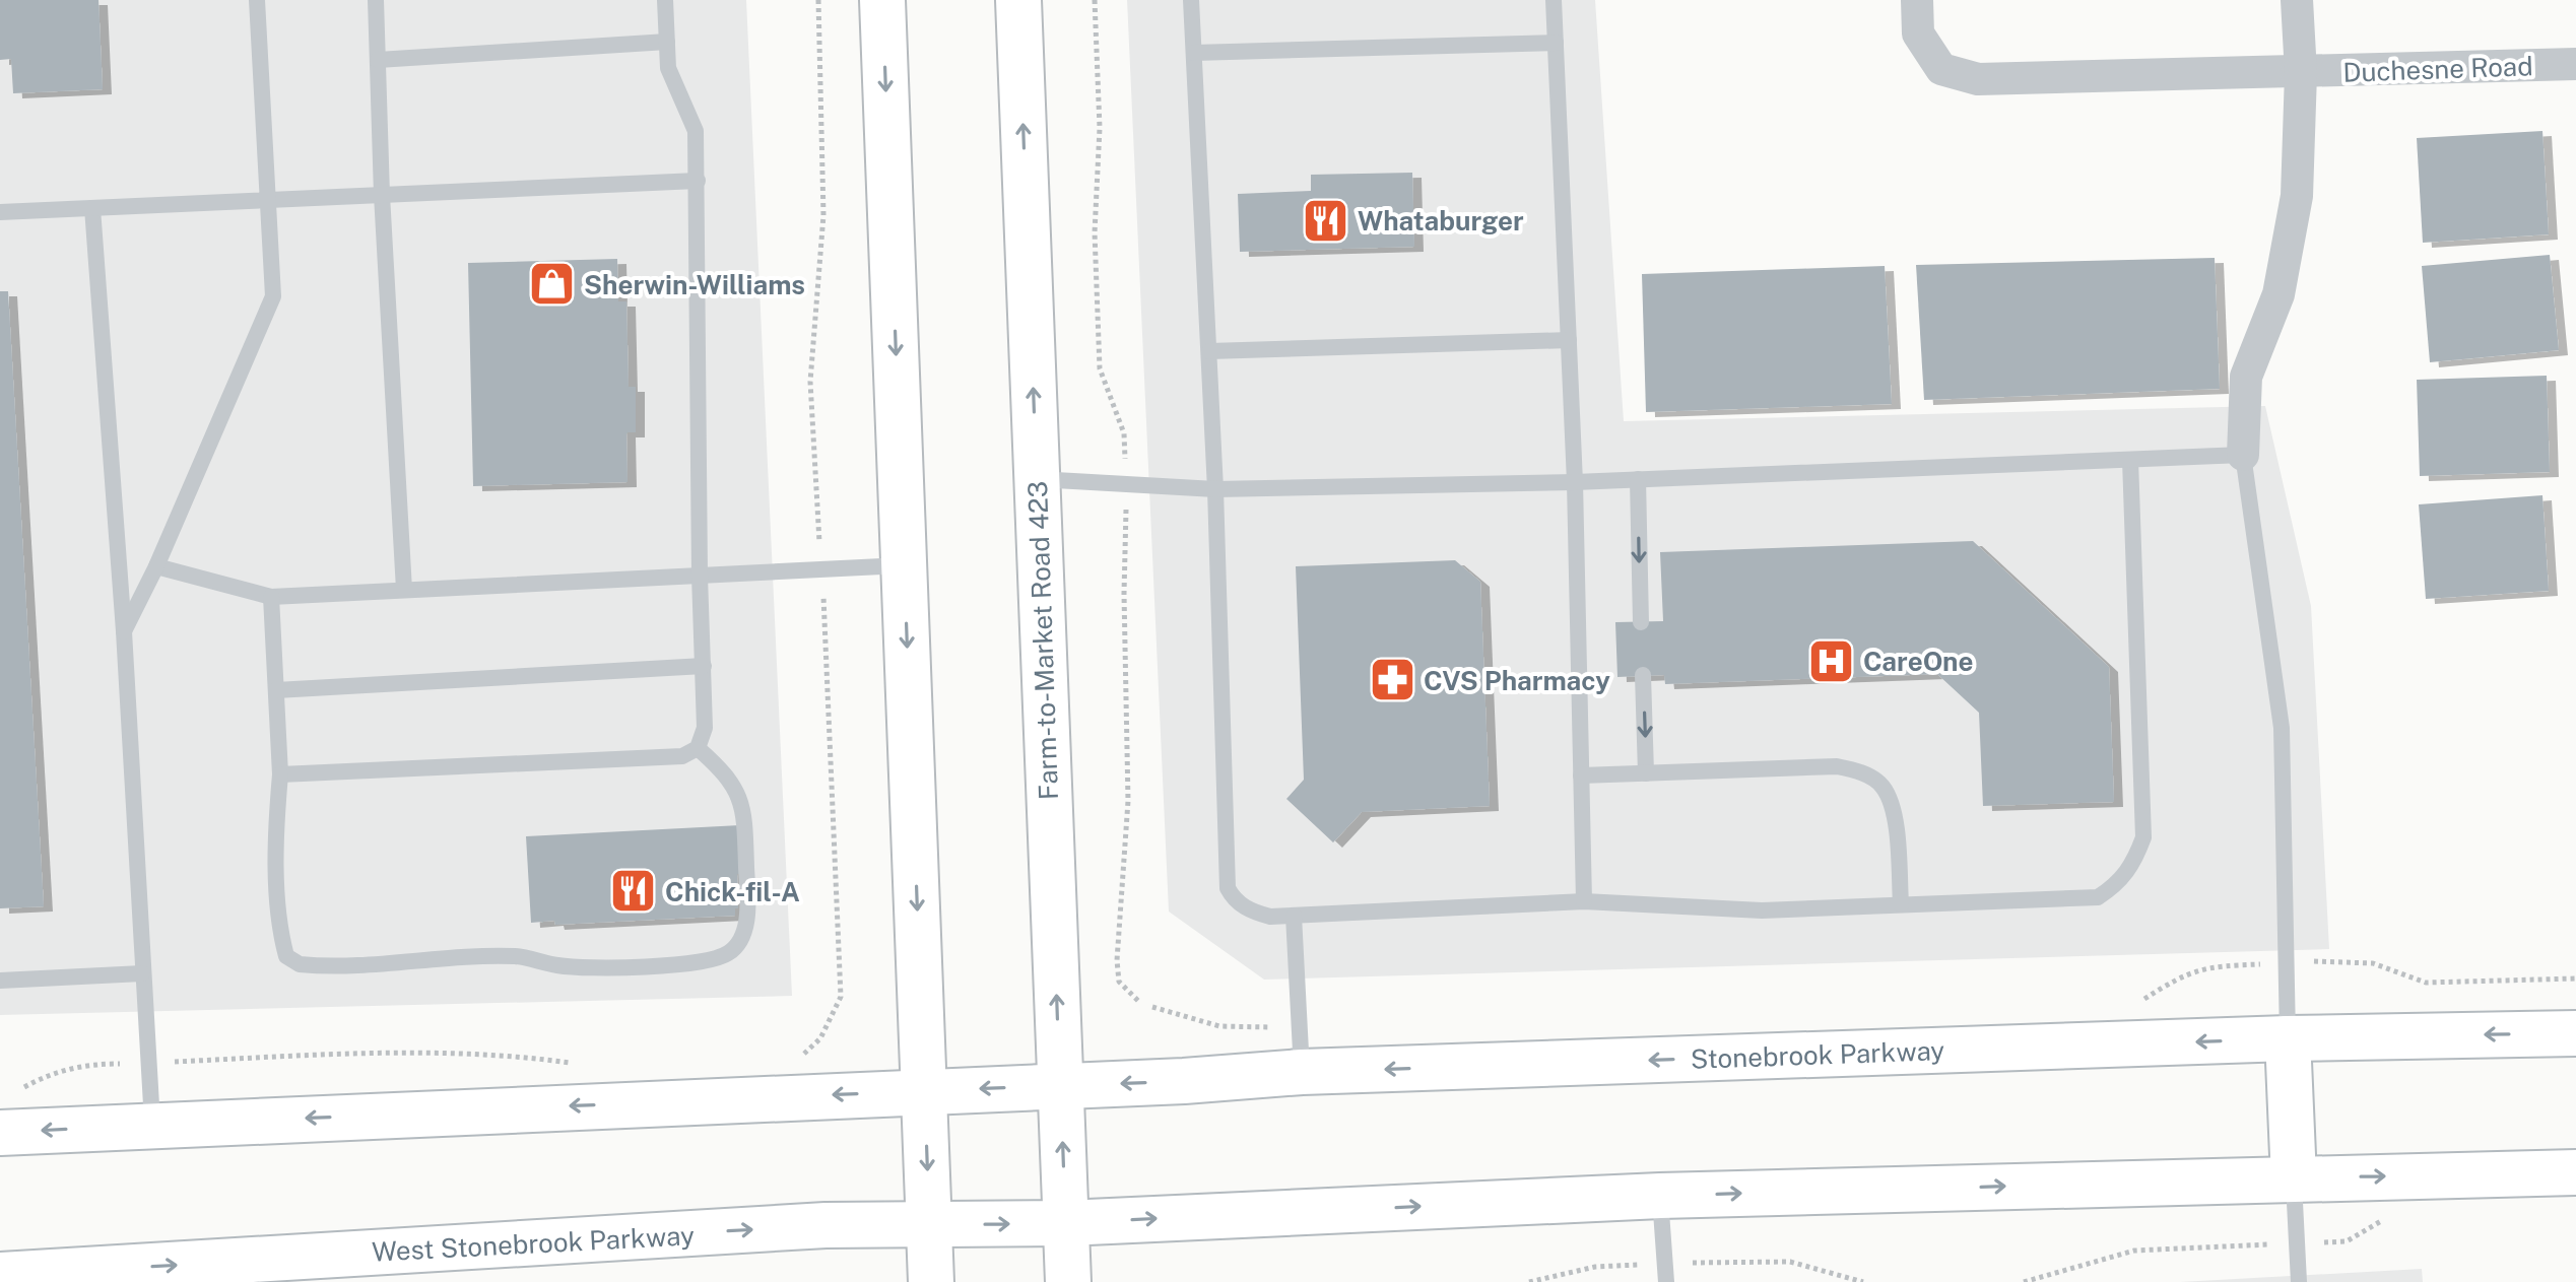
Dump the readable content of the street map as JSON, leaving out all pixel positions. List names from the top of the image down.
{
  "streets": {
    "main road": ["Farm-to-Market Road 423", "Stonebrook Parkway", "West Stonebrook Parkway"],
    "street": ["Duchesne Road"]
  },
  "crossings": [
    ["Farm-to-Market Road 423", "Stonebrook Parkway"],
    ["Farm-to-Market Road 423", "West Stonebrook Parkway"]
  ],
  "places": {
    "restaurant": ["Whataburger", "Chick-fil-A"],
    "shop": ["Sherwin-Williams"],
    "hospital": ["CareOne"],
    "pharmacy": ["CVS Pharmacy"]
  }
}
